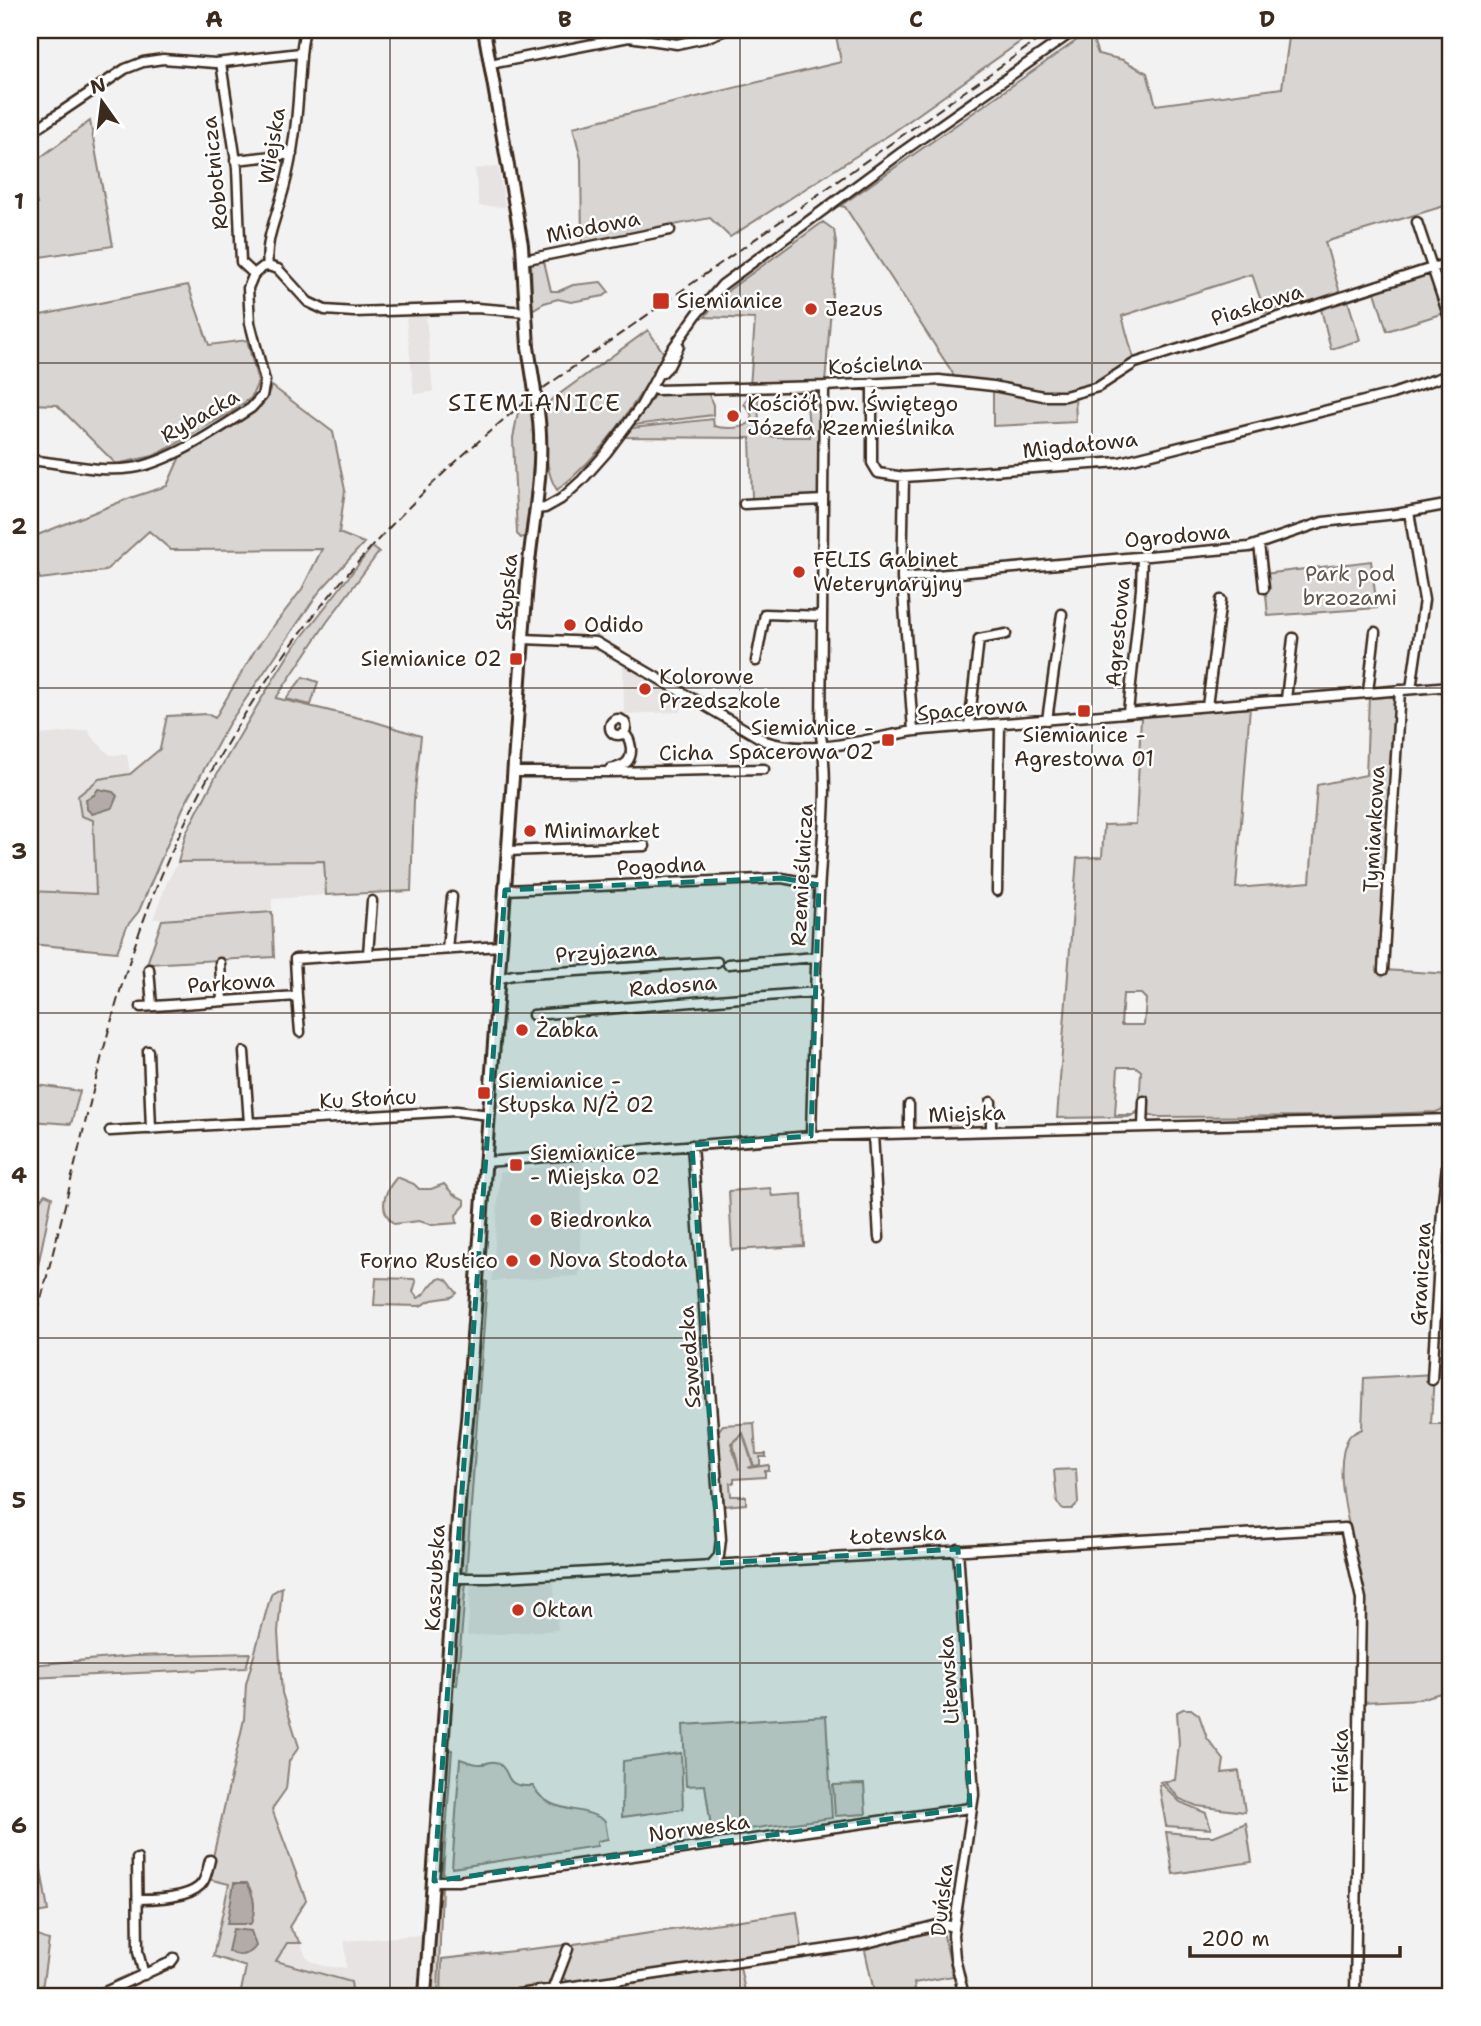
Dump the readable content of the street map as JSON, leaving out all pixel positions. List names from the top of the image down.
{
  "streets": {
    "main road": ["Słupska", "Kaszubska"],
    "street": [
      "Wiejska",
      "Robotnicza",
      "Miodowa",
      "Piaskowa",
      "Kościelna",
      "Rybacka",
      "Migdałowa",
      "Ogrodowa",
      "Agrestowa",
      "Spacerowa",
      "Cicha",
      "Tymiankowa",
      "Pogodna",
      "Rzemieślnicza",
      "Przyjazna",
      "Parkowa",
      "Radosna",
      "Ku Słońcu",
      "Miejska",
      "Graniczna",
      "Szwedzka",
      "Łotewska",
      "Litewska",
      "Fińska",
      "Norweska",
      "Duńska"
    ]
  },
  "crossings": [
    ["Robotnicza", "Rybacka"],
    ["Miodowa", "Słupska"],
    ["Piaskowa", "Kościelna"],
    ["Kościelna", "Migdałowa"],
    ["Kościelna", "Rzemieślnicza"],
    ["Ogrodowa", "Agrestowa"],
    ["Słupska", "Spacerowa"],
    ["Słupska", "Cicha"],
    ["Słupska", "Pogodna"],
    ["Słupska", "Przyjazna"],
    ["Słupska", "Parkowa"],
    ["Słupska", "Ku Słońcu"],
    ["Słupska", "Miejska"],
    ["Słupska", "Kaszubska"],
    ["Agrestowa", "Spacerowa"],
    ["Spacerowa", "Tymiankowa"],
    ["Spacerowa", "Rzemieślnicza"],
    ["Pogodna", "Rzemieślnicza"],
    ["Rzemieślnicza", "Radosna"],
    ["Rzemieślnicza", "Miejska"],
    ["Miejska", "Szwedzka"],
    ["Miejska", "Kaszubska"],
    ["Szwedzka", "Łotewska"],
    ["Łotewska", "Kaszubska"],
    ["Łotewska", "Litewska"],
    ["Łotewska", "Fińska"],
    ["Kaszubska", "Norweska"],
    ["Litewska", "Norweska"],
    ["Litewska", "Duńska"],
    ["Norweska", "Duńska"]
  ],
  "districts": ["SIEMIANICE"],
  "parks": ["Park pod brzozami"],
  "places": {
    "transit": [
      "Siemianice",
      "Siemianice 02",
      "Siemianice - Agrestowa 01",
      "Siemianice - Spacerowa 02",
      "Siemianice - Słupska N/Ż 02",
      "Siemianice - Miejska 02"
    ],
    "other": [
      "Jezus",
      "Kościół pw. Świętego Józefa Rzemieślnika",
      "FELIS Gabinet Weterynaryjny",
      "Odido",
      "Kolorowe Przedszkole",
      "Minimarket",
      "Żabka",
      "Biedronka",
      "Nova Stodoła",
      "Forno Rustico",
      "Oktan"
    ]
  },
  "scale_bar": "200 m",
  "north": "top",
  "grid": {
    "columns": [
      "A",
      "B",
      "C",
      "D"
    ],
    "rows": [
      "1",
      "2",
      "3",
      "4",
      "5",
      "6"
    ]
  }
}
